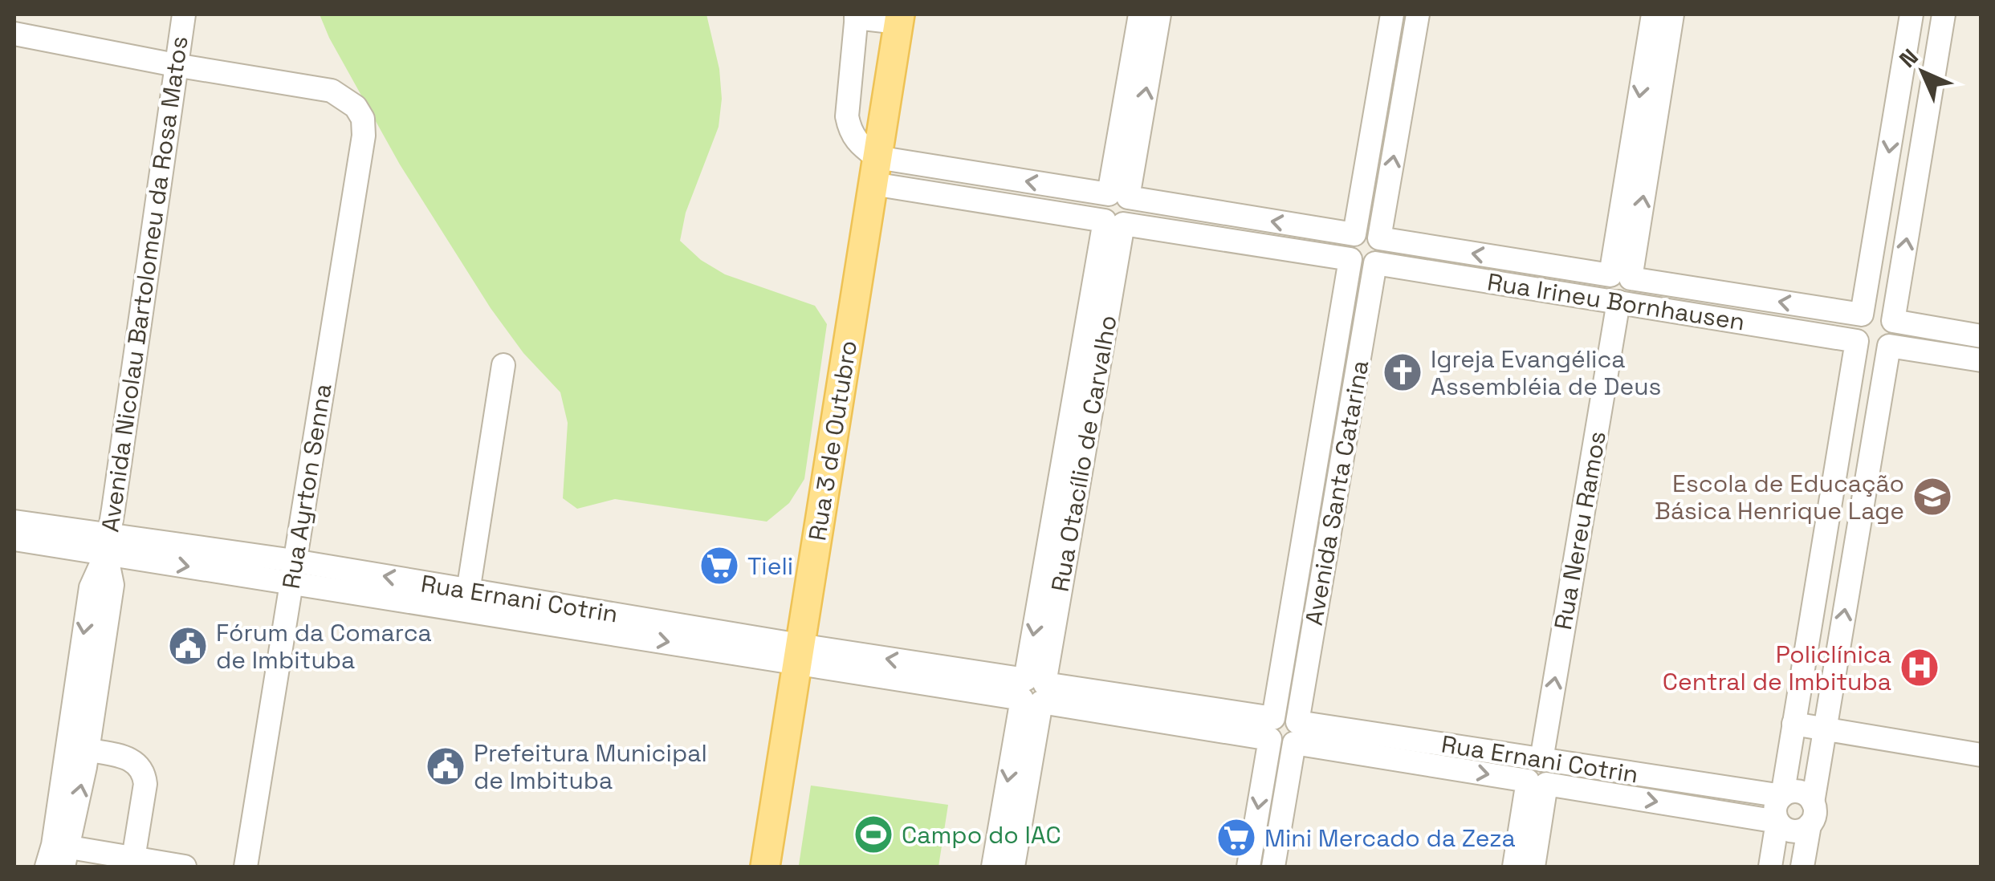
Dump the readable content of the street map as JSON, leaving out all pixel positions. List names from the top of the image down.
{
  "streets": {
    "main road": ["Rua 3 de Outubro"],
    "street": [
      "Avenida Nicolau Bartolomeu da Rosa Matos",
      "Rua Irineu Bornhausen",
      "Rua Otacílio de Carvalho",
      "Rua Ayrton Senna",
      "Avenida Santa Catarina",
      "Rua Nereu Ramos",
      "Rua Ernani Cotrin"
    ]
  },
  "crossings": [
    ["Avenida Nicolau Bartolomeu da Rosa Matos", "Rua Ayrton Senna"],
    ["Avenida Nicolau Bartolomeu da Rosa Matos", "Rua Ernani Cotrin"],
    ["Rua Irineu Bornhausen", "Avenida Santa Catarina"],
    ["Rua Irineu Bornhausen", "Rua Nereu Ramos"],
    ["Rua 3 de Outubro", "Rua Ernani Cotrin"],
    ["Rua Otacílio de Carvalho", "Rua Ernani Cotrin"],
    ["Rua Ayrton Senna", "Rua Ernani Cotrin"],
    ["Avenida Santa Catarina", "Rua Ernani Cotrin"],
    ["Rua Nereu Ramos", "Rua Ernani Cotrin"]
  ],
  "one_way": ["Rua Nereu Ramos"],
  "places": {
    "church": ["Igreja Evangélica Assembléia de Deus"],
    "school or university": ["Escola de Educação Básica Henrique Lage"],
    "supermarket": ["Tieli", "Mini Mercado da Zeza"],
    "public building": ["Fórum da Comarca de Imbituba", "Prefeitura Municipal de Imbituba"],
    "hospital": ["Policlínica Central de Imbituba"],
    "sports": ["Campo do IAC"]
  },
  "north": "top left"
}
